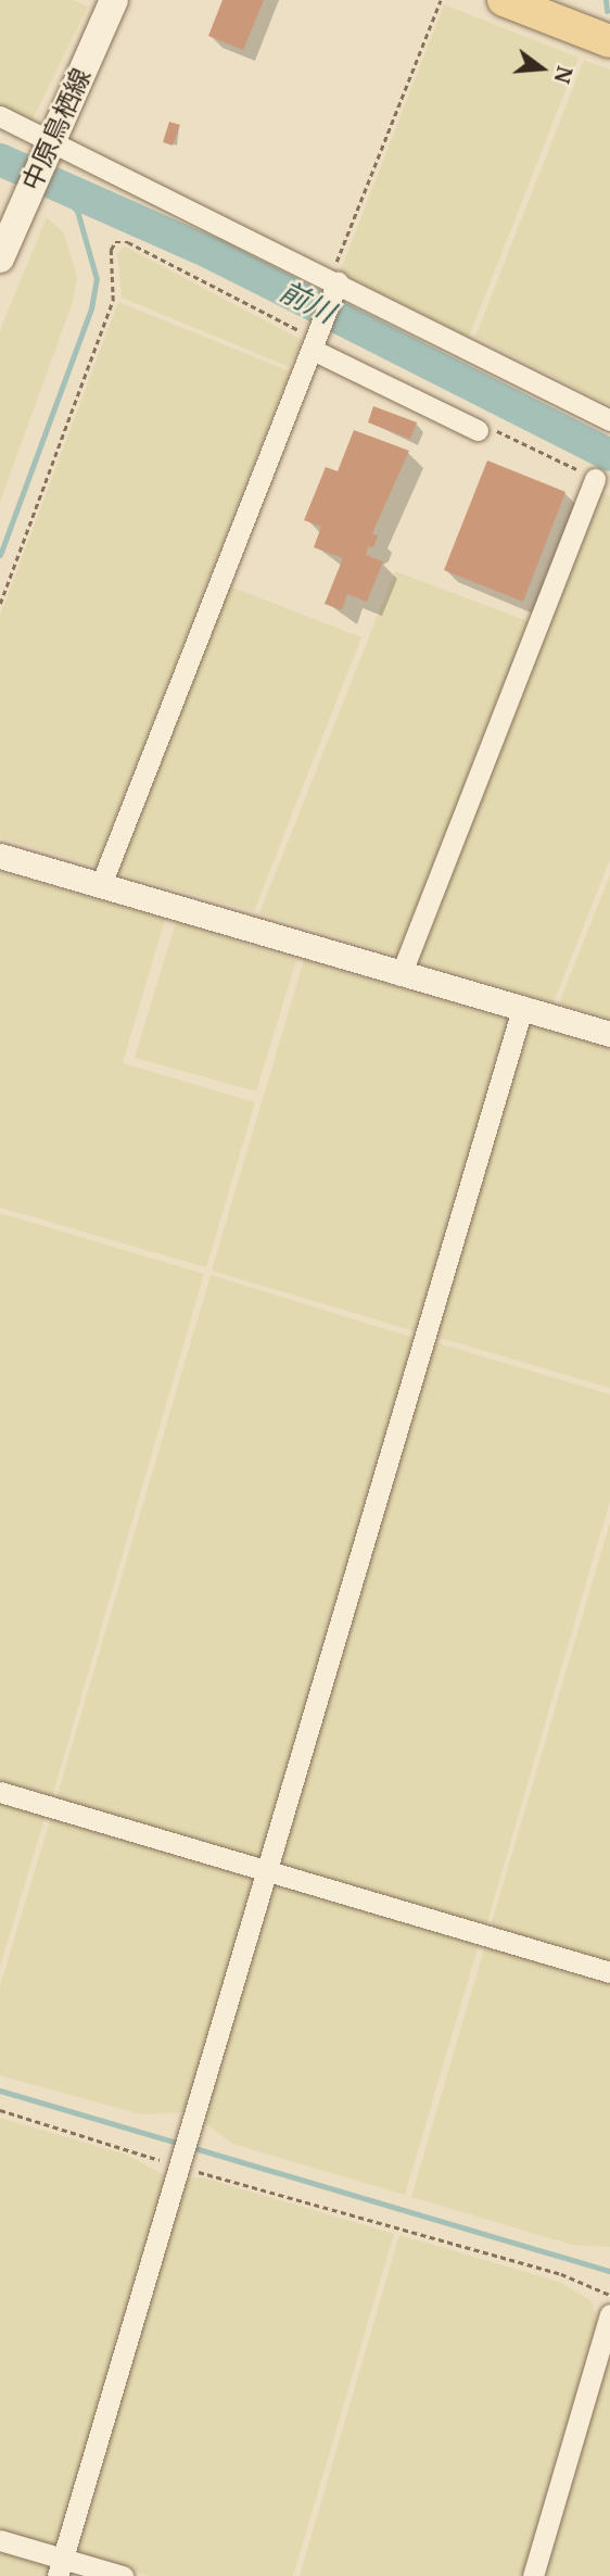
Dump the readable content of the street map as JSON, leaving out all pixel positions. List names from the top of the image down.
{
  "streets": {
    "main road": ["中原鳥栖線"]
  },
  "water": ["前川"],
  "north": "right"
}
